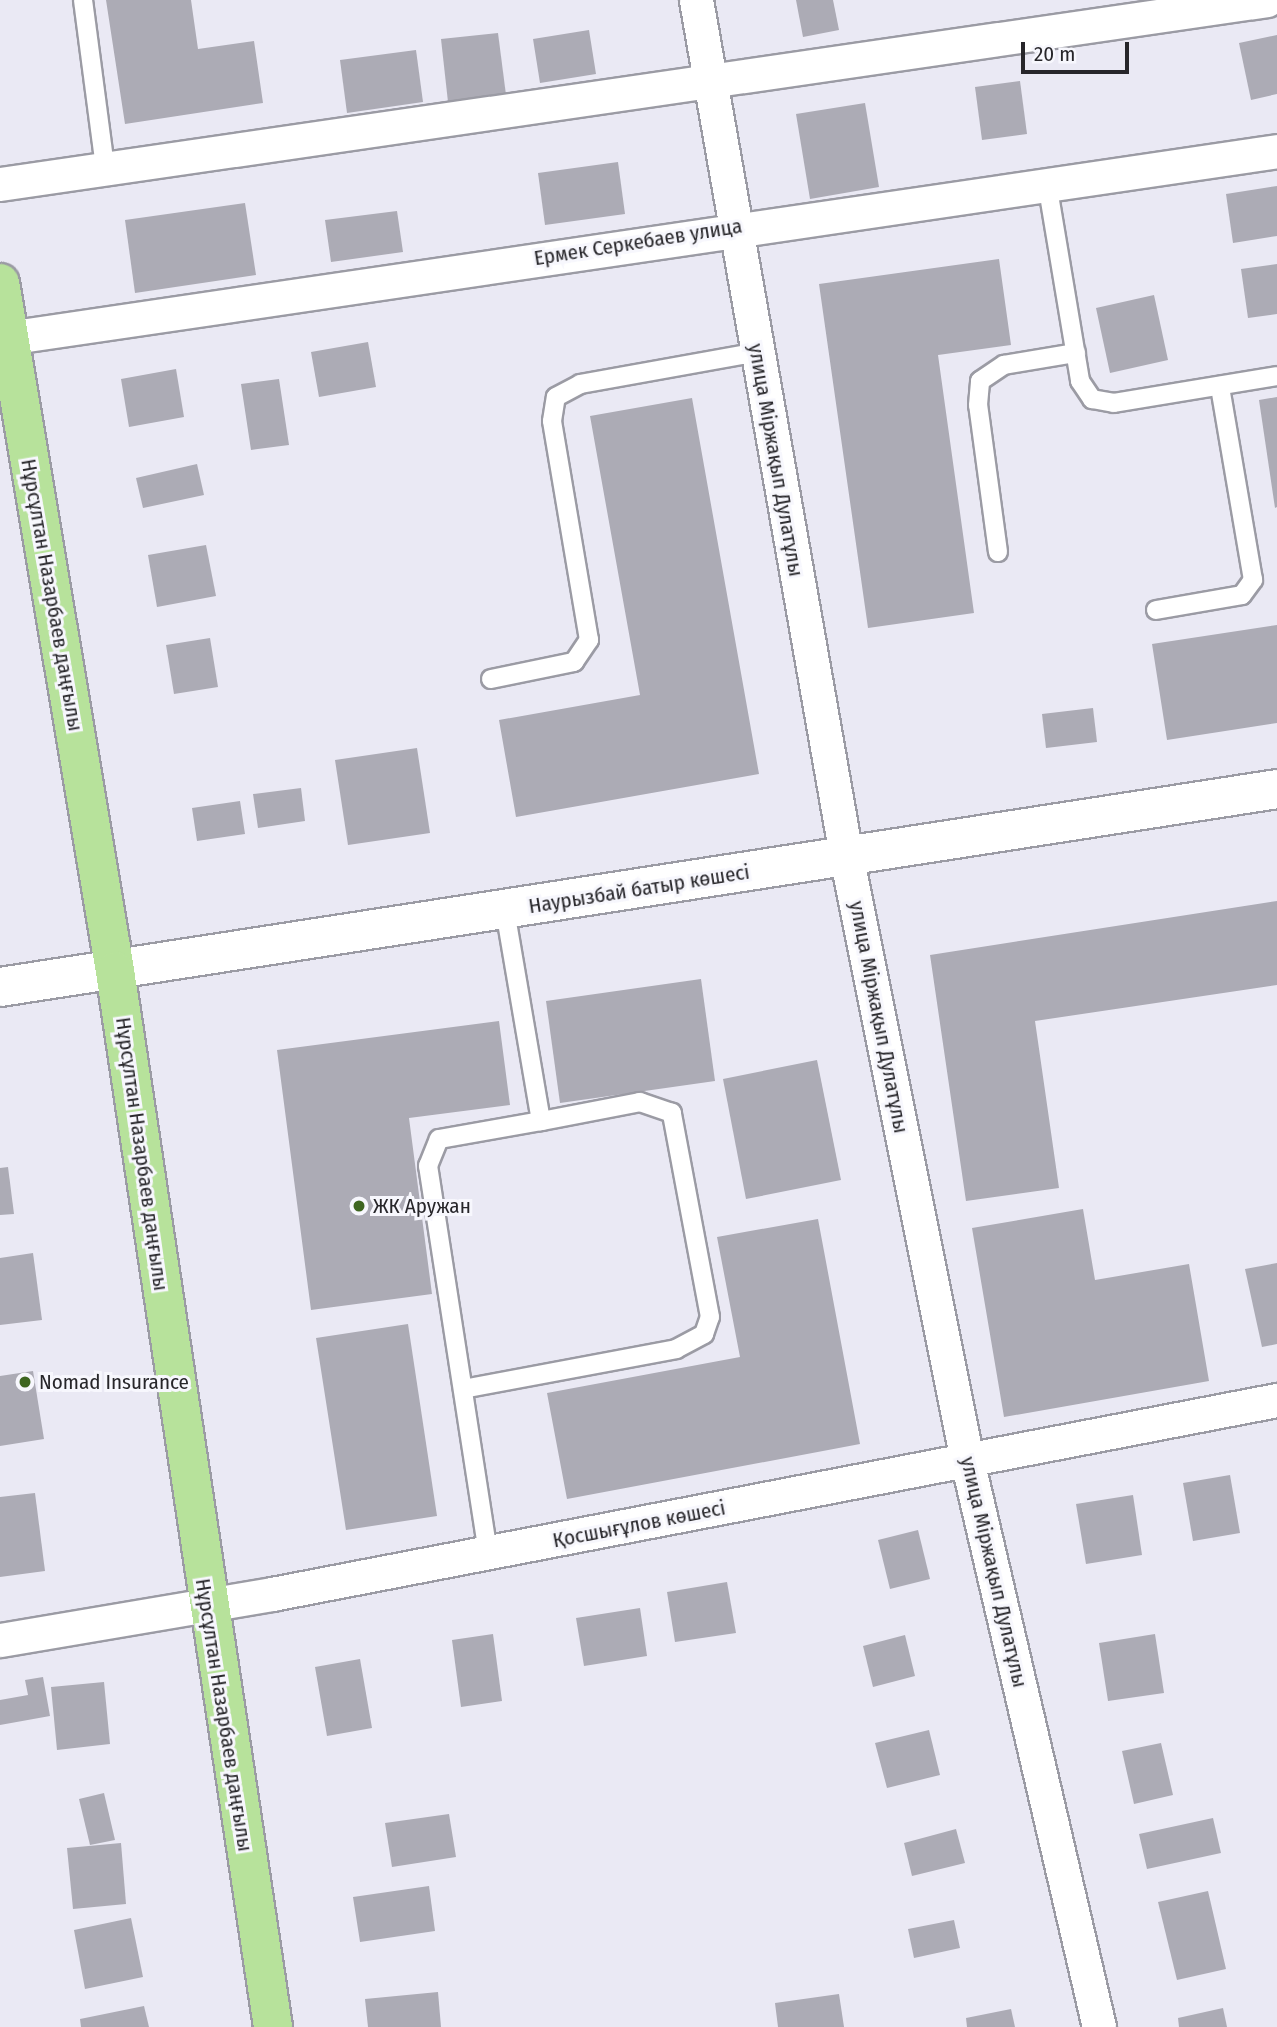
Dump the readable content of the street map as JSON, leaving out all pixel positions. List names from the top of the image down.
{
  "streets": {
    "highway": ["Нұрсұлтан Назарбаев даңғылы"],
    "street": [
      "Ермек Серкебаев улица",
      "улица Міржақып Дулатұлы",
      "Наурызбай батыр көшесі",
      "Қосшығұлов көшесі"
    ]
  },
  "crossings": [
    ["Ермек Серкебаев улица", "улица Міржақып Дулатұлы"],
    ["Ермек Серкебаев улица", "Нұрсұлтан Назарбаев даңғылы"],
    ["улица Міржақып Дулатұлы", "Наурызбай батыр көшесі"],
    ["улица Міржақып Дулатұлы", "Қосшығұлов көшесі"],
    ["Нұрсұлтан Назарбаев даңғылы", "Наурызбай батыр көшесі"],
    ["Нұрсұлтан Назарбаев даңғылы", "Қосшығұлов көшесі"]
  ],
  "places": ["ЖК Аружан", "Nomad Insurance"],
  "scale_bar": "20 m"
}
